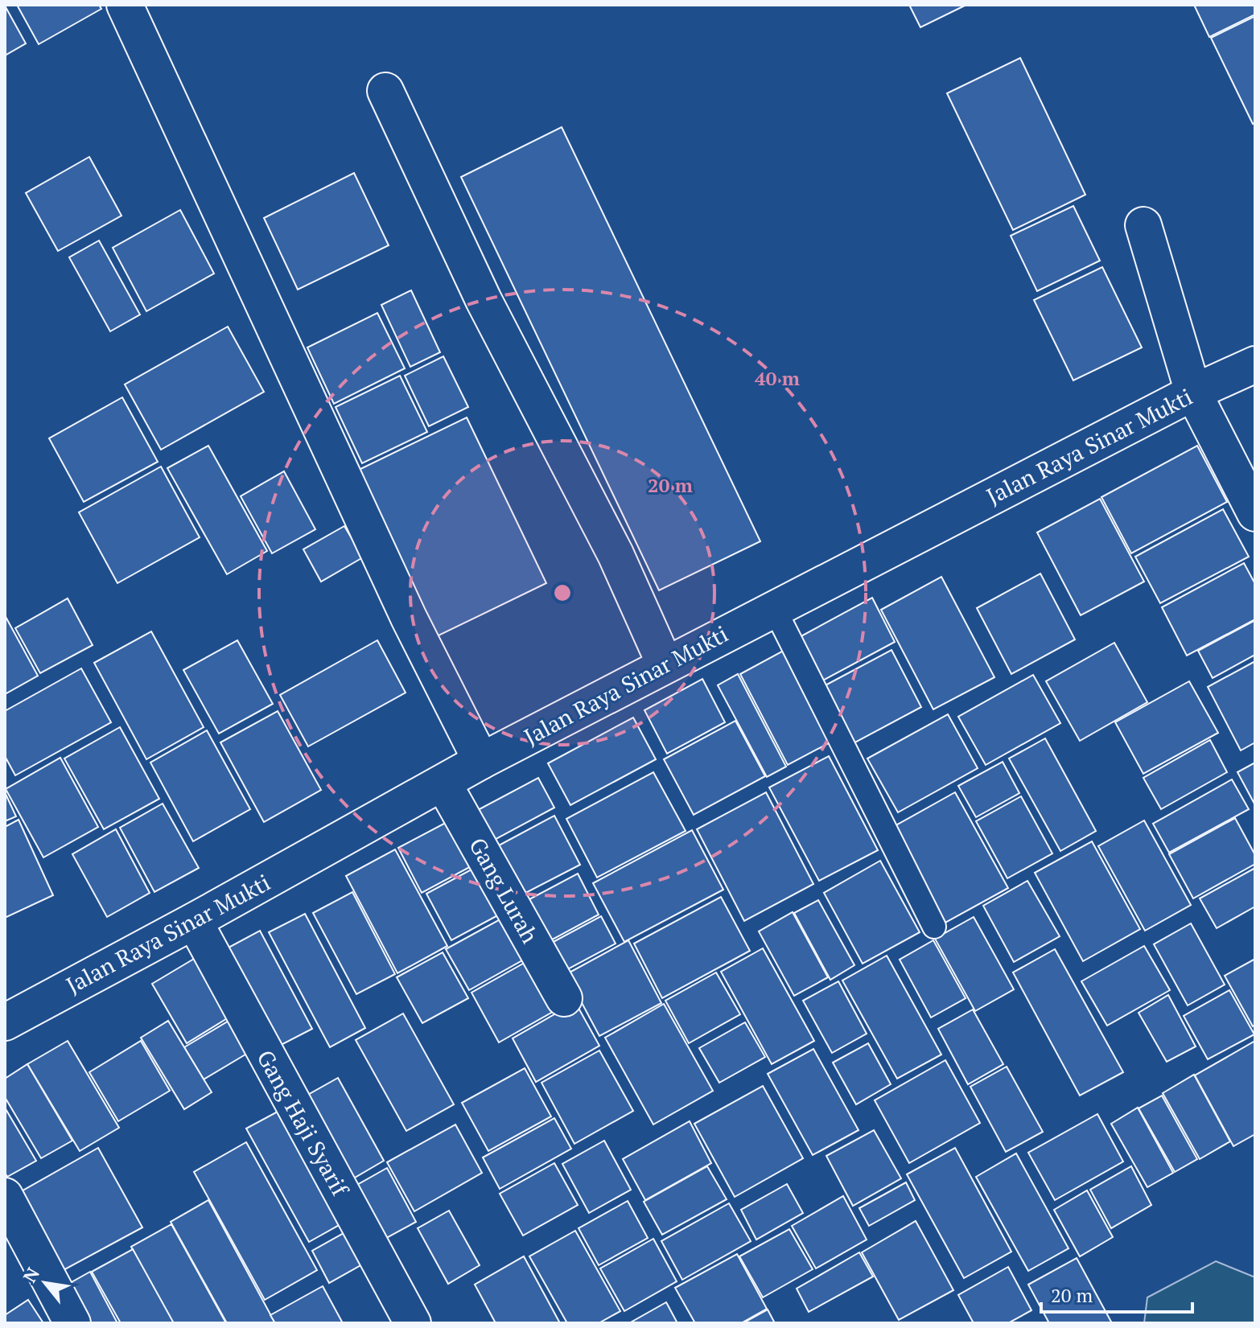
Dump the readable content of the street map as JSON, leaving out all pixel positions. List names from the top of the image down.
{
  "streets": {
    "main road": ["Jalan Raya Sinar Mukti", "Gang Lurah", "Gang Haji Syarif"]
  },
  "crossings": [
    ["Jalan Raya Sinar Mukti", "Gang Lurah"],
    ["Jalan Raya Sinar Mukti", "Gang Haji Syarif"]
  ],
  "scale_bar": "20 m",
  "north": "top left",
  "rings": ["40 m", "20 m"]
}
